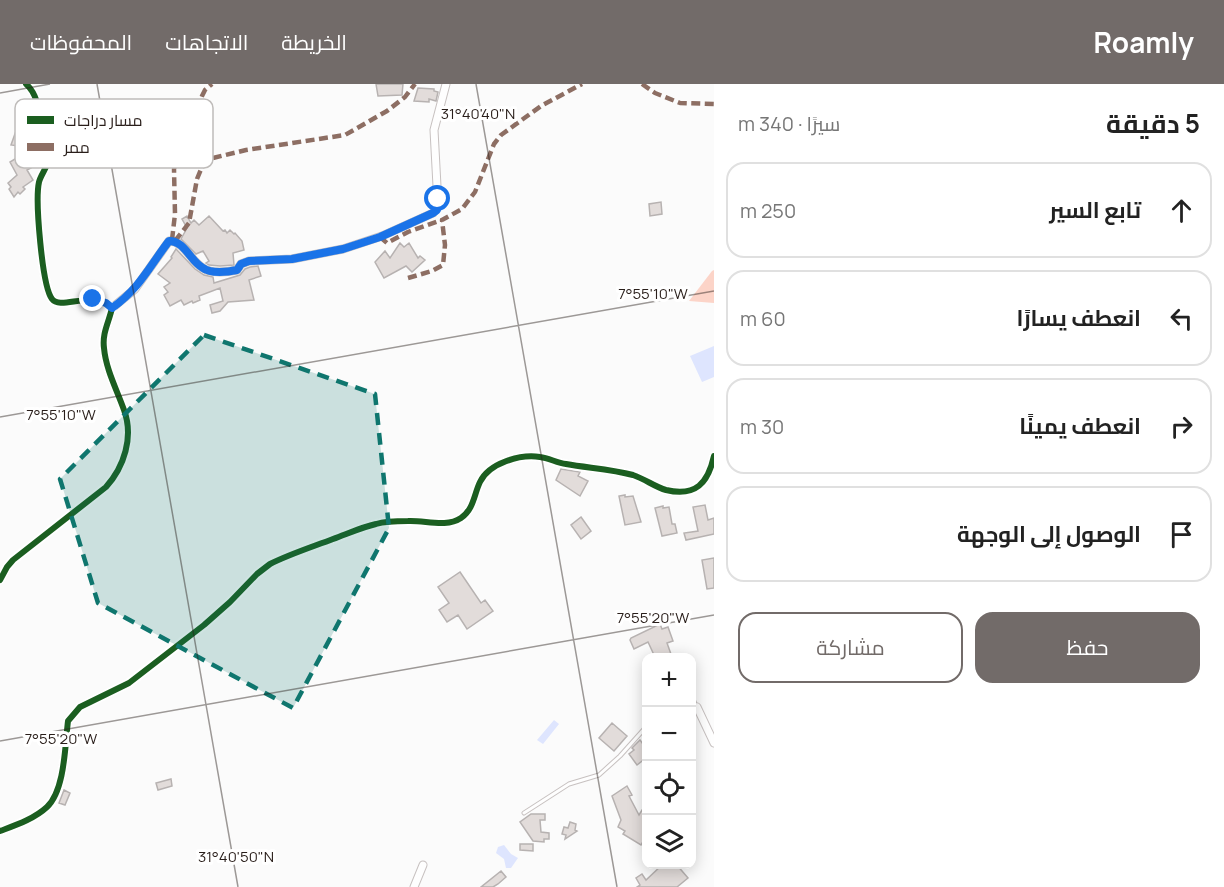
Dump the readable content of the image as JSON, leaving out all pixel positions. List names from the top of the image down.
{
  "legend": ["مسار دراجات", "ممر"],
  "page": {
    "header": "Roamly",
    "nav": ["الخريطة", "الاتجاهات", "المحفوظات"],
    "heading": ["5 دقيقة", "سيرًا · 340 m"],
    "list": [
      ["تابع السير", "250 m"],
      ["انعطف يسارًا", "60 m"],
      ["انعطف يمينًا", "30 m"],
      "الوصول إلى الوجهة"
    ],
    "buttons": ["حفظ", "مشاركة"],
    "map_buttons": ["+", "−"]
  },
  "coordinates": [
    "31°40'40\"N",
    "7°55'10\"W",
    "7°55'20\"W",
    "31°40'50\"N"
  ]
}
